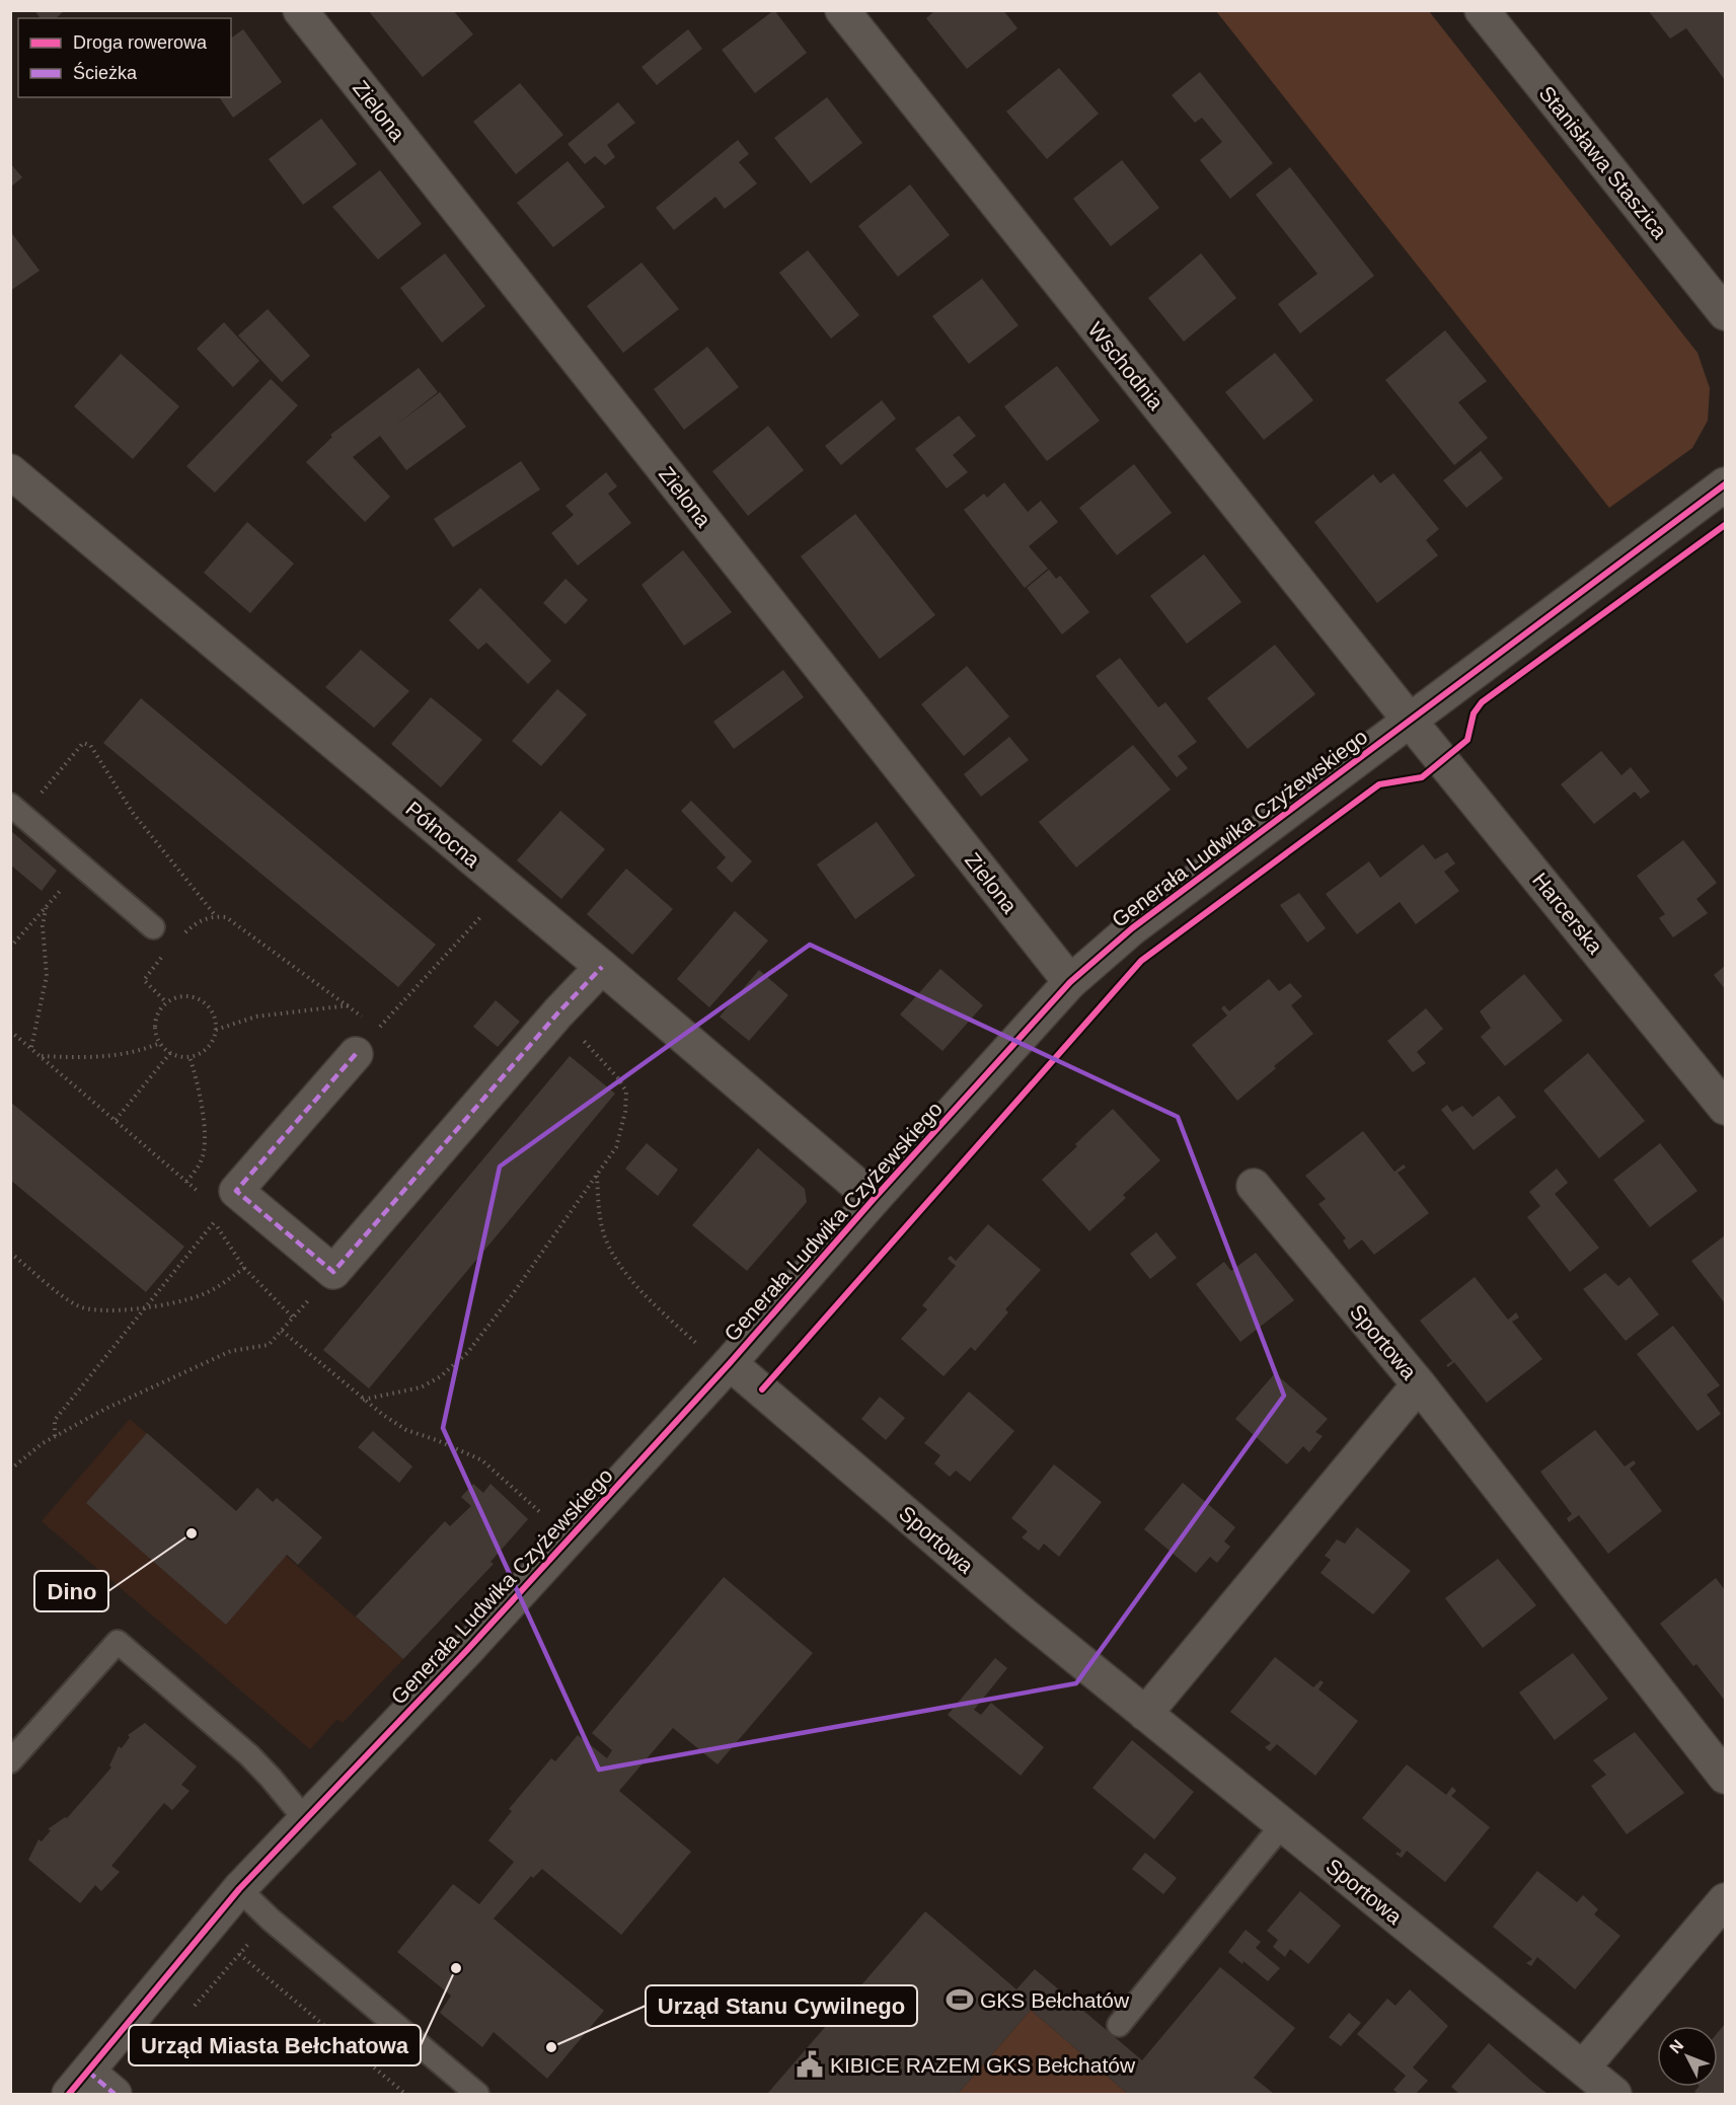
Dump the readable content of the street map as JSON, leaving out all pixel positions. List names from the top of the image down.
{
  "streets": {
    "street": [
      "Zielona",
      "Stanisława Staszica",
      "Wschodnia",
      "Generała Ludwika Czyżewskiego",
      "Północna",
      "Harcerska",
      "Sportowa"
    ]
  },
  "crossings": [
    ["Zielona", "Generała Ludwika Czyżewskiego"],
    ["Wschodnia", "Generała Ludwika Czyżewskiego"],
    ["Wschodnia", "Harcerska"],
    ["Generała Ludwika Czyżewskiego", "Północna"],
    ["Generała Ludwika Czyżewskiego", "Harcerska"],
    ["Generała Ludwika Czyżewskiego", "Sportowa"]
  ],
  "places": {
    "other": ["Dino", "Urząd Miasta Bełchatowa", "Urząd Stanu Cywilnego"],
    "sports": ["GKS Bełchatów"],
    "public building": ["KIBICE RAZEM GKS Bełchatów"]
  },
  "legend": ["Droga rowerowa", "Ścieżka"],
  "north": "top left"
}
